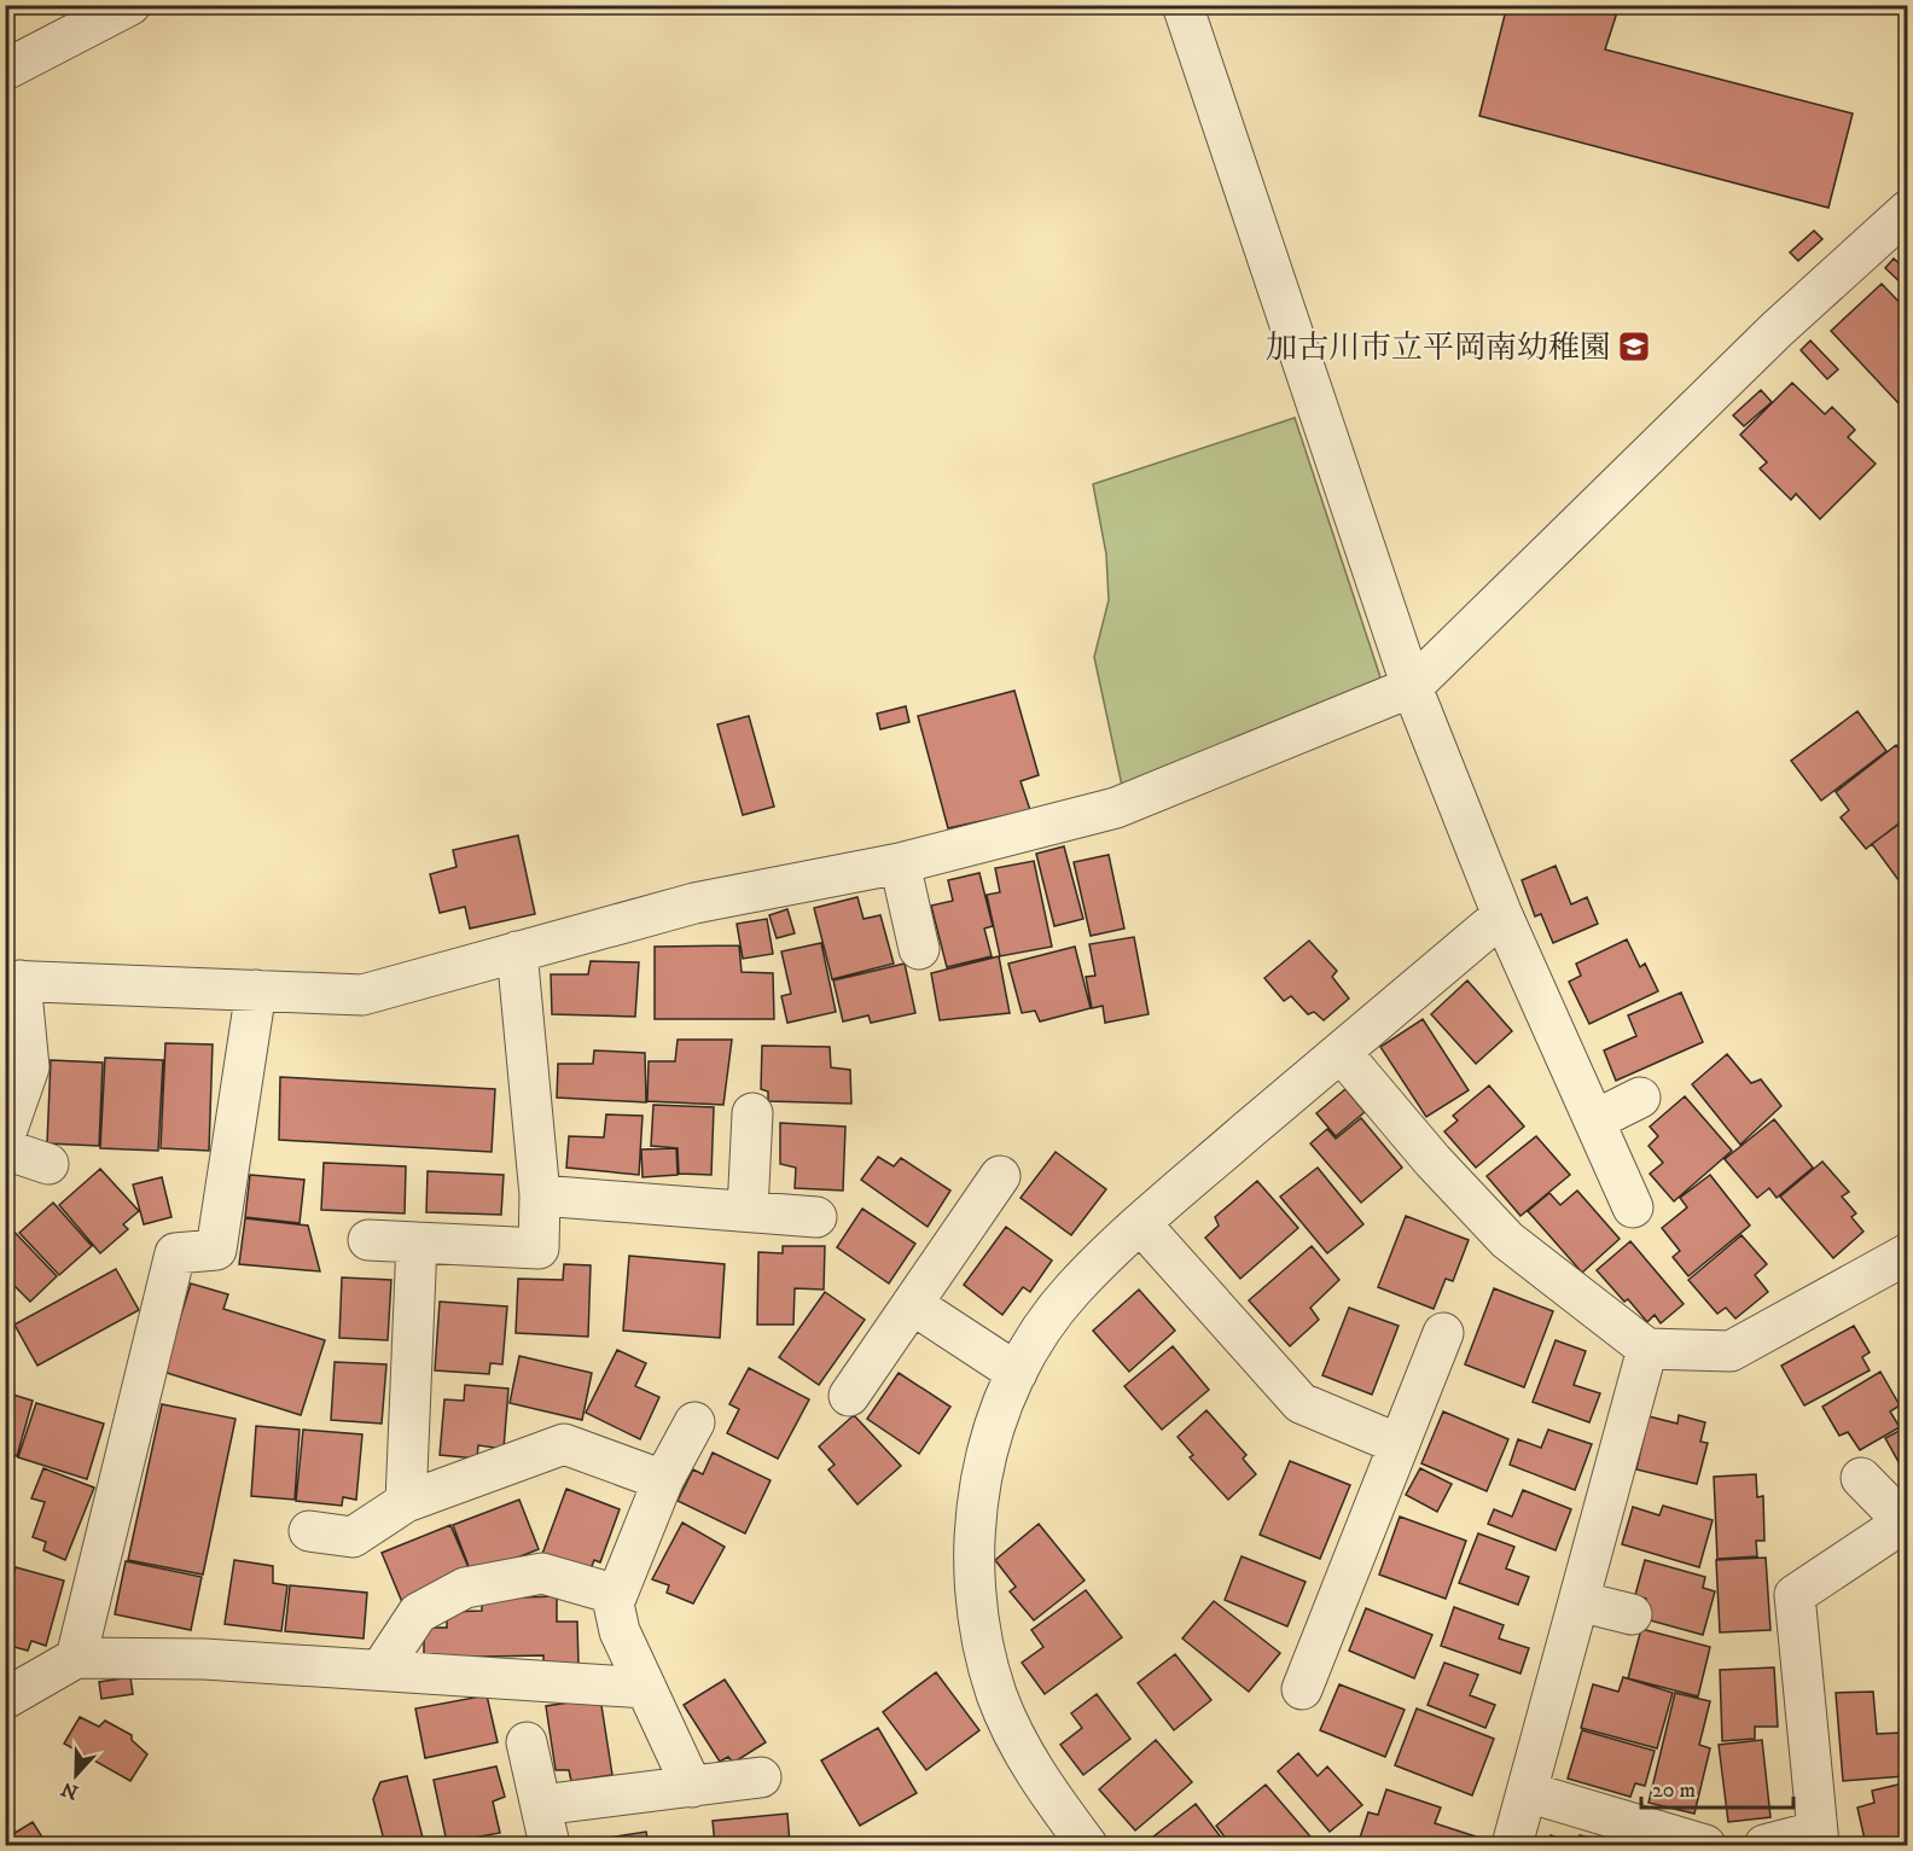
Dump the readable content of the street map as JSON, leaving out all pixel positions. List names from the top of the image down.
{
  "places": {
    "school or university": ["加古川市立平岡南幼稚園"]
  },
  "scale_bar": "20 m",
  "north": "bottom"
}
